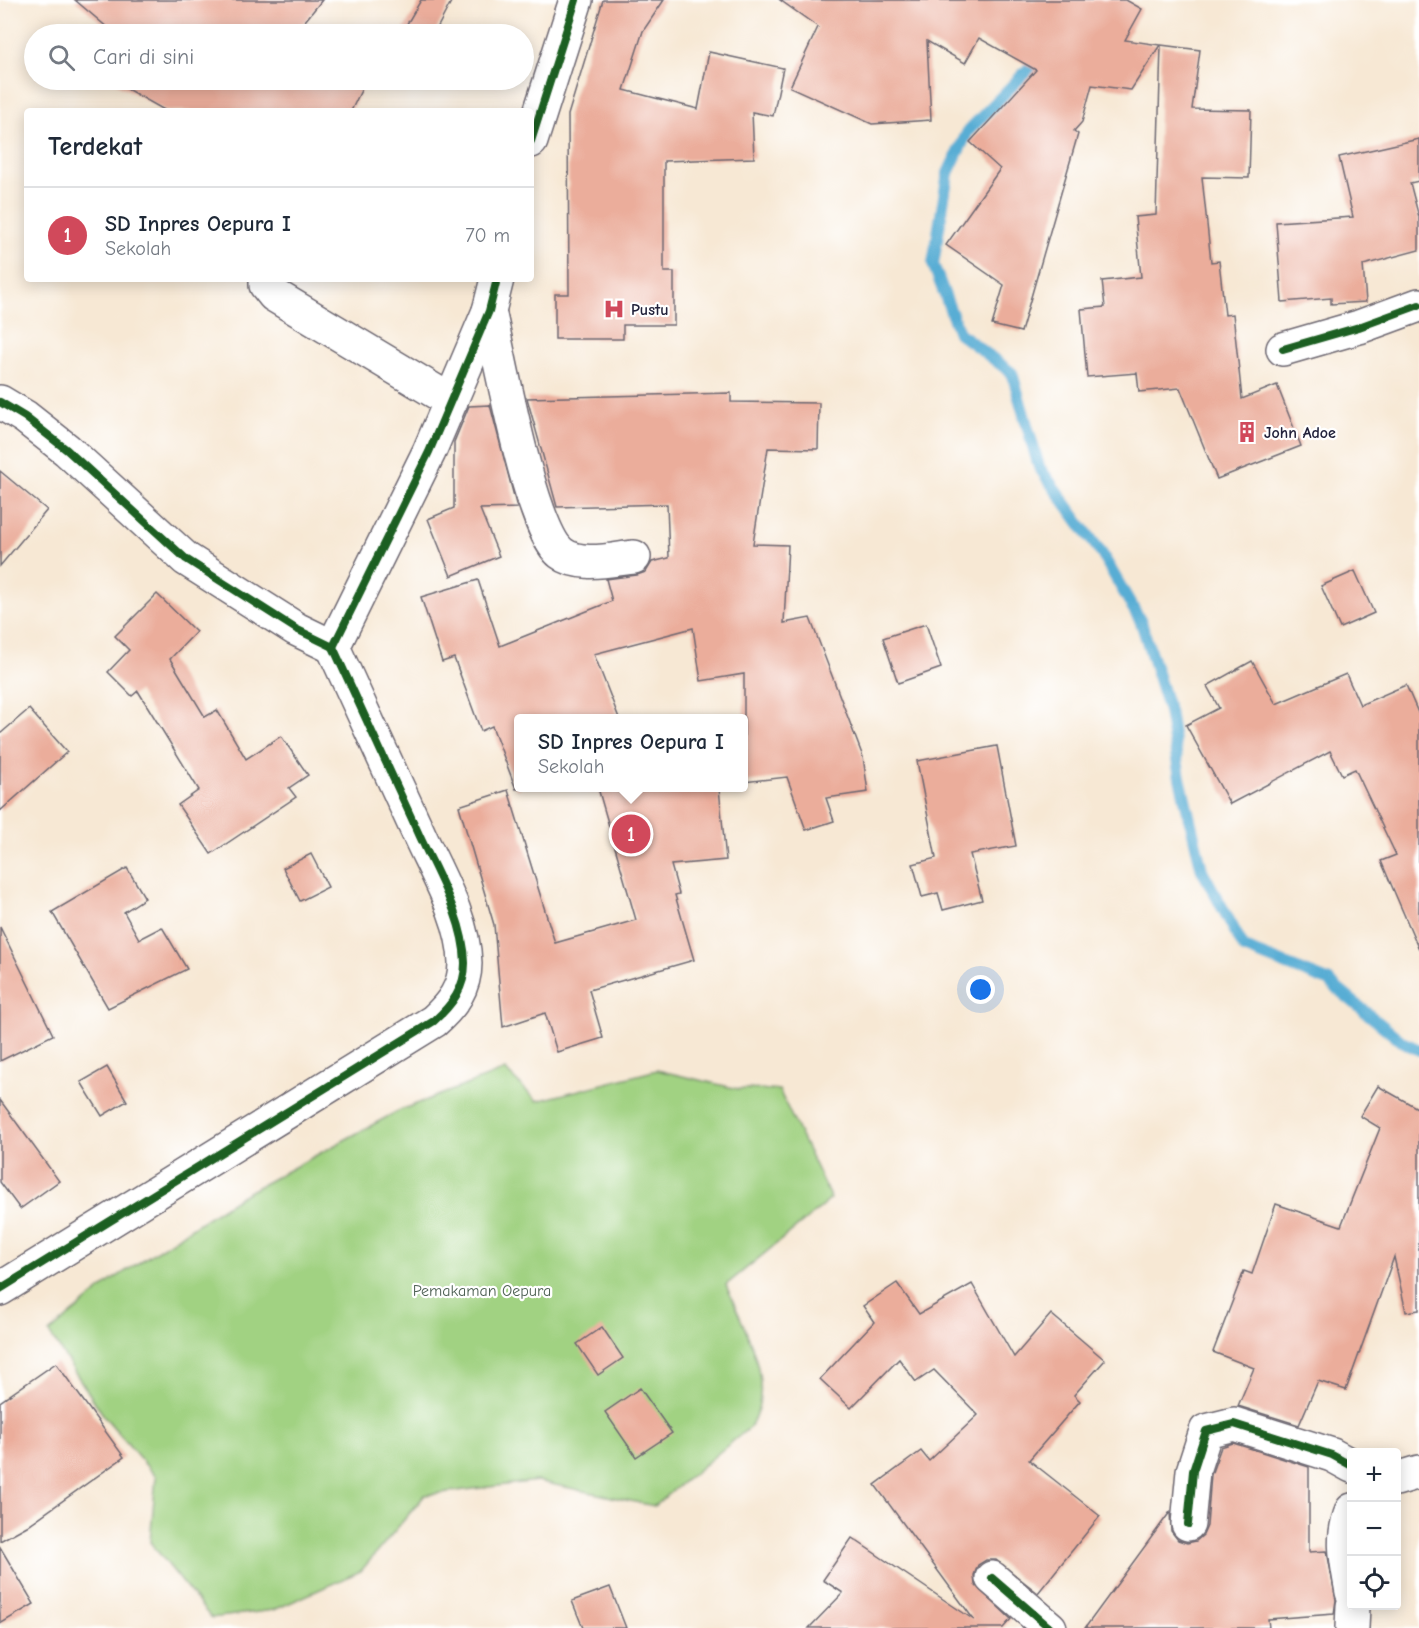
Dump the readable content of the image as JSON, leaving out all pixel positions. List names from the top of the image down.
{
  "parks": ["Pemakaman Oepura"],
  "places": {
    "hospital": ["Pustu"],
    "building": ["John Adoe"]
  },
  "page": {
    "search": "Cari di sini",
    "heading": "Terdekat",
    "list": [
      {
        "mark": "1",
        "name": "SD Inpres Oepura I",
        "note": "Sekolah",
        "value": "70 m"
      }
    ],
    "popup": ["SD Inpres Oepura I", "Sekolah"],
    "pins": "1",
    "map_buttons": ["+", "−"]
  }
}
